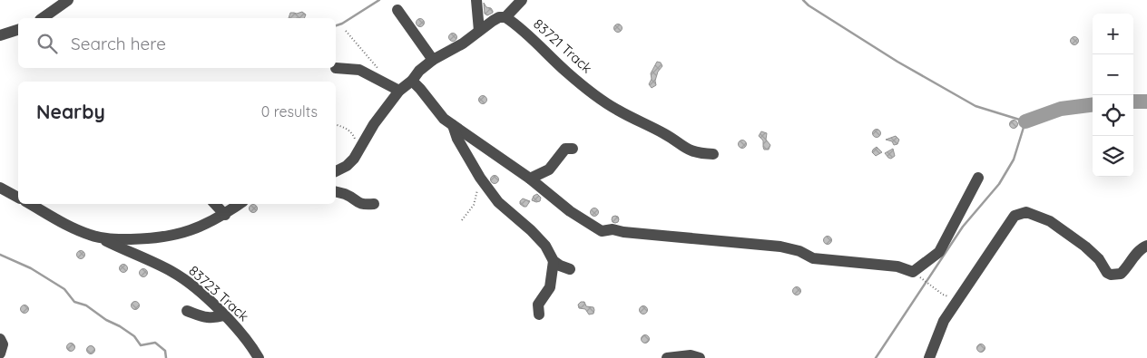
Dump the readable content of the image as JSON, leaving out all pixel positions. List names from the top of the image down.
{
  "streets": {
    "street": ["83721 Track", "83723 Track"]
  },
  "page": {
    "map_buttons": ["+", "−"],
    "search": "Search here",
    "heading": ["Nearby", "0 results"]
  }
}
